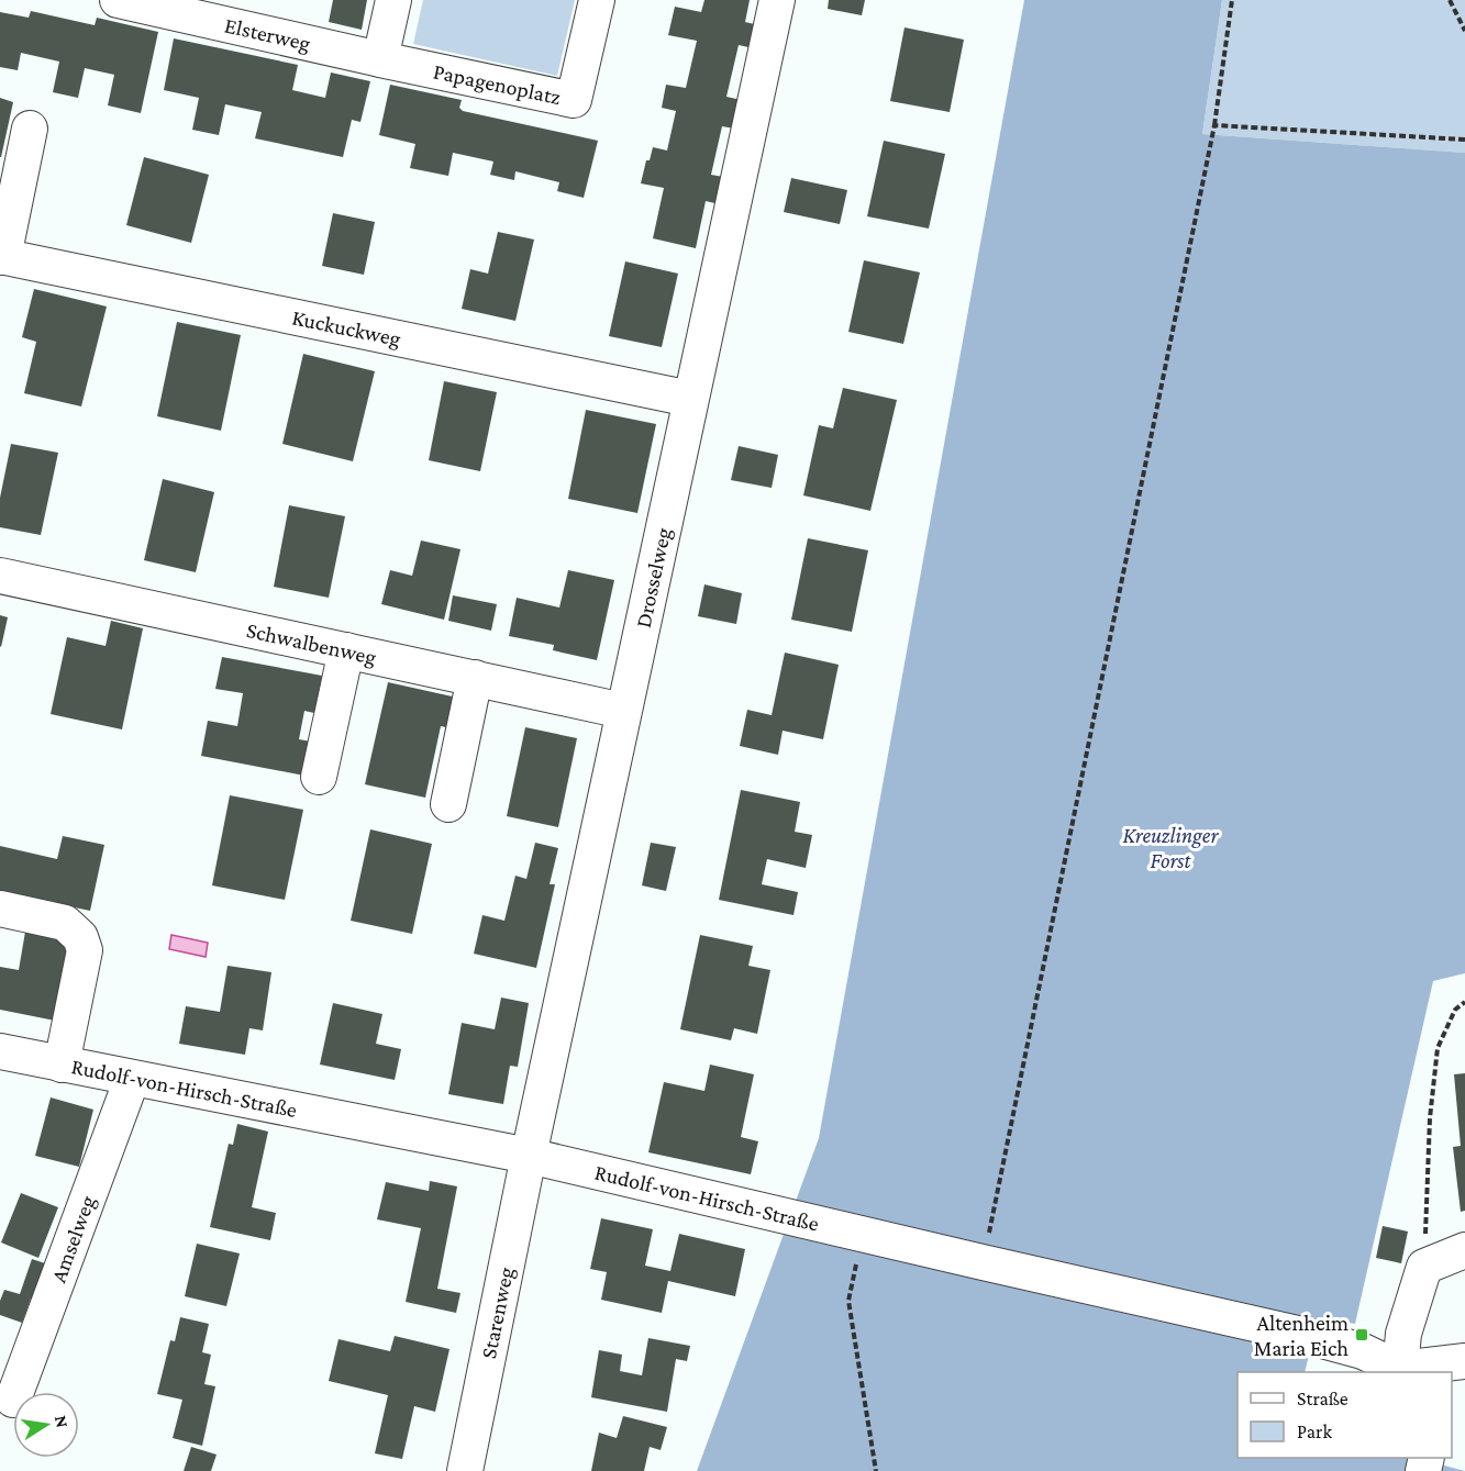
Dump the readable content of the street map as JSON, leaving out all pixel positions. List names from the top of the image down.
{
  "streets": {
    "street": [
      "Elsterweg",
      "Papagenoplatz",
      "Kuckuckweg",
      "Drosselweg",
      "Schwalbenweg",
      "Rudolf-von-Hirsch-Straße",
      "Amselweg",
      "Starenweg"
    ]
  },
  "crossings": [
    ["Elsterweg", "Papagenoplatz"],
    ["Kuckuckweg", "Drosselweg"],
    ["Drosselweg", "Schwalbenweg"],
    ["Drosselweg", "Rudolf-von-Hirsch-Straße"],
    ["Drosselweg", "Starenweg"],
    ["Rudolf-von-Hirsch-Straße", "Amselweg"],
    ["Rudolf-von-Hirsch-Straße", "Starenweg"]
  ],
  "parks": ["Kreuzlinger Forst"],
  "places": {
    "transit": ["Altenheim Maria Eich"]
  },
  "legend": ["Straße", "Park"],
  "north": "right"
}
